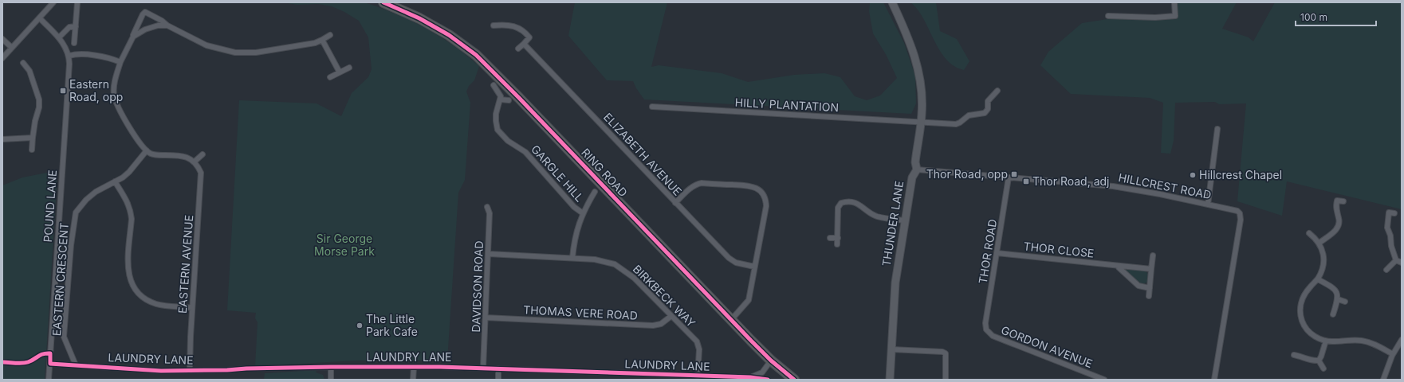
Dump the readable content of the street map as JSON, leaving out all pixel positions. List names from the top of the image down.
{
  "streets": {
    "highway": ["RING ROAD"],
    "street": [
      "HILLY PLANTATION",
      "ELIZABETH AVENUE",
      "GARGLE HILL",
      "HILLCREST ROAD",
      "POUND LANE",
      "THUNDER LANE",
      "THOR CLOSE",
      "THOR ROAD",
      "EASTERN AVENUE",
      "EASTERN CRESCENT",
      "DAVIDSON ROAD",
      "BIRKBECK WAY",
      "THOMAS VERE ROAD",
      "GORDON AVENUE",
      "LAUNDRY LANE"
    ]
  },
  "crossings": [
    ["HILLY PLANTATION", "THUNDER LANE"],
    ["RING ROAD", "LAUNDRY LANE"],
    ["HILLCREST ROAD", "THUNDER LANE"],
    ["HILLCREST ROAD", "THOR ROAD"],
    ["POUND LANE", "LAUNDRY LANE"],
    ["THOR CLOSE", "THOR ROAD"],
    ["THOR ROAD", "GORDON AVENUE"],
    ["EASTERN AVENUE", "LAUNDRY LANE"],
    ["EASTERN CRESCENT", "LAUNDRY LANE"],
    ["DAVIDSON ROAD", "BIRKBECK WAY"],
    ["DAVIDSON ROAD", "THOMAS VERE ROAD"],
    ["DAVIDSON ROAD", "LAUNDRY LANE"],
    ["BIRKBECK WAY", "THOMAS VERE ROAD"],
    ["BIRKBECK WAY", "LAUNDRY LANE"]
  ],
  "parks": ["Sir George Morse Park"],
  "places": {
    "transit": ["Eastern Road, opp", "Thor Road, opp", "Thor Road, adj"],
    "other": ["Hillcrest Chapel", "The Little Park Cafe"]
  },
  "scale_bar": "100 m"
}
